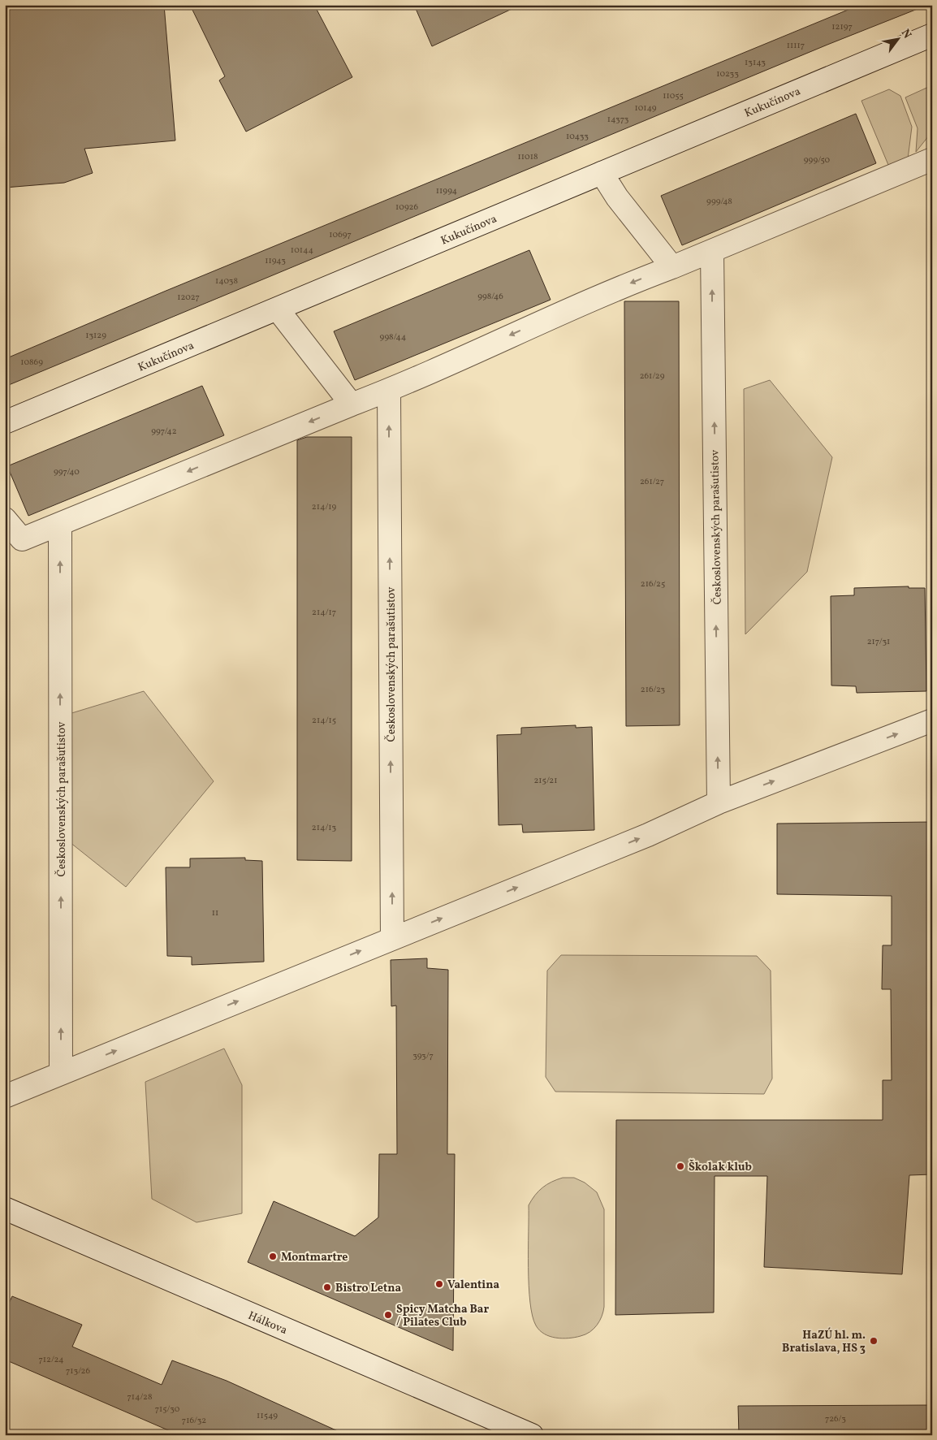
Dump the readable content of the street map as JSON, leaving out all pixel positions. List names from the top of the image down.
{
  "streets": {
    "street": ["Kukučínova", "Československých parašutistov", "Hálkova"]
  },
  "one_way": ["Československých parašutistov"],
  "places": [
    "Školak klub",
    "Montmartre",
    "Valentina",
    "Bistro Letna",
    "Spicy Matcha Bar / Pilates Club",
    "HaZÚ hl. m. Bratislava, HS 3"
  ],
  "house_numbers": [
    "12197",
    "11117",
    "13143",
    "10233",
    "11055",
    "10149",
    "14373",
    "10433",
    "11018",
    "999/50",
    "11994",
    "999/48",
    "10926",
    "10697",
    "10144",
    "11943",
    "14038",
    "998/46",
    "12027",
    "13129",
    "998/44",
    "10869",
    "261/29",
    "997/42",
    "997/40",
    "261/27",
    "214/19",
    "216/25",
    "214/17",
    "217/31",
    "216/23",
    "214/15",
    "215/21",
    "214/13",
    "11",
    "393/7",
    "712/24",
    "713/26",
    "714/28",
    "715/30",
    "11549",
    "726/3",
    "716/32"
  ],
  "north": "top right"
}
